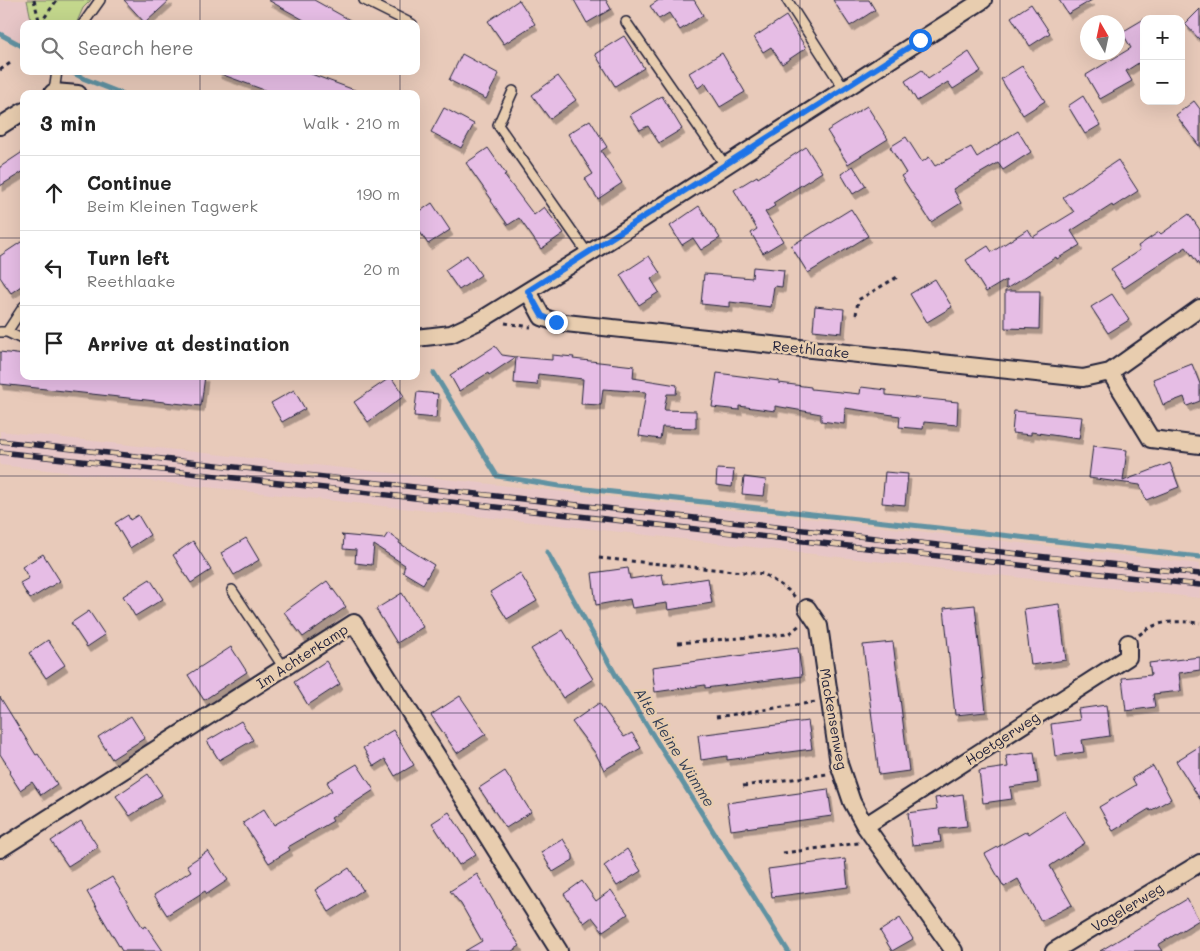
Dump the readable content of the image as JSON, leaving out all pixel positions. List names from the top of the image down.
{
  "streets": {
    "street": [
      "Reethlaake",
      "Im Achterkamp",
      "Mackensenweg",
      "Hoetgerweg",
      "Vogelerweg"
    ]
  },
  "crossings": [
    ["Mackensenweg", "Hoetgerweg"]
  ],
  "water": ["Alte kleine Wümme"],
  "north": "top",
  "page": {
    "map_buttons": ["+", "−"],
    "search": "Search here",
    "heading": ["3 min", "Walk · 210 m"],
    "list": [
      ["Continue", "Beim Kleinen Tagwerk", "190 m"],
      ["Turn left", "Reethlaake", "20 m"],
      "Arrive at destination"
    ]
  }
}
